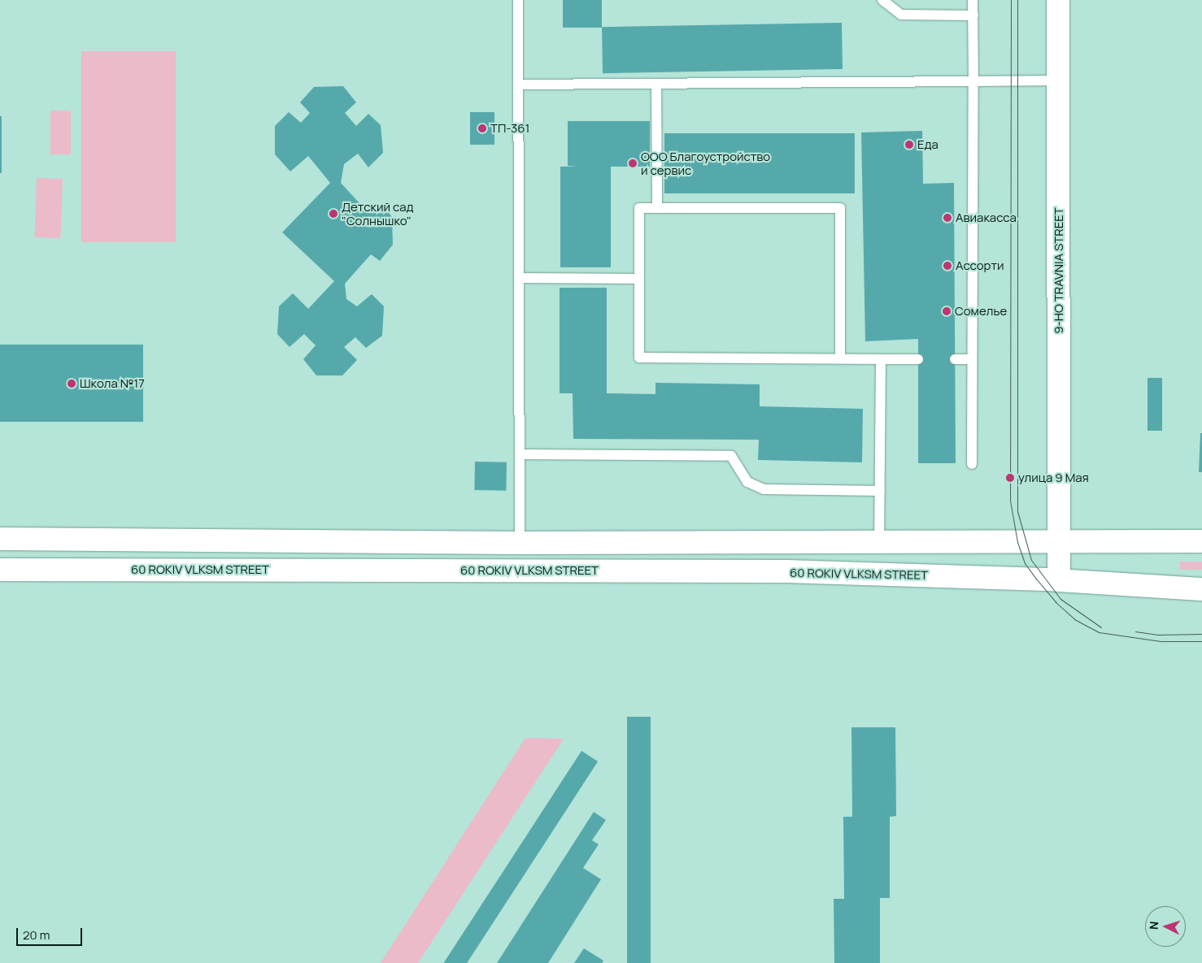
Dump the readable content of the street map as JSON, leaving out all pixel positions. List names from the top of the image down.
{
  "streets": {
    "street": ["9-HO TRAVNIA STREET", "60 ROKIV VLKSM STREET"]
  },
  "places": [
    "ТП-361",
    "Еда",
    "ООО Благоустройство и сервис",
    "Детский сад \"Солнышко\"",
    "Авиакасса",
    "Ассорти",
    "Сомелье",
    "Школа №17",
    "улица 9 Мая"
  ],
  "scale_bar": "20 m",
  "north": "left"
}
